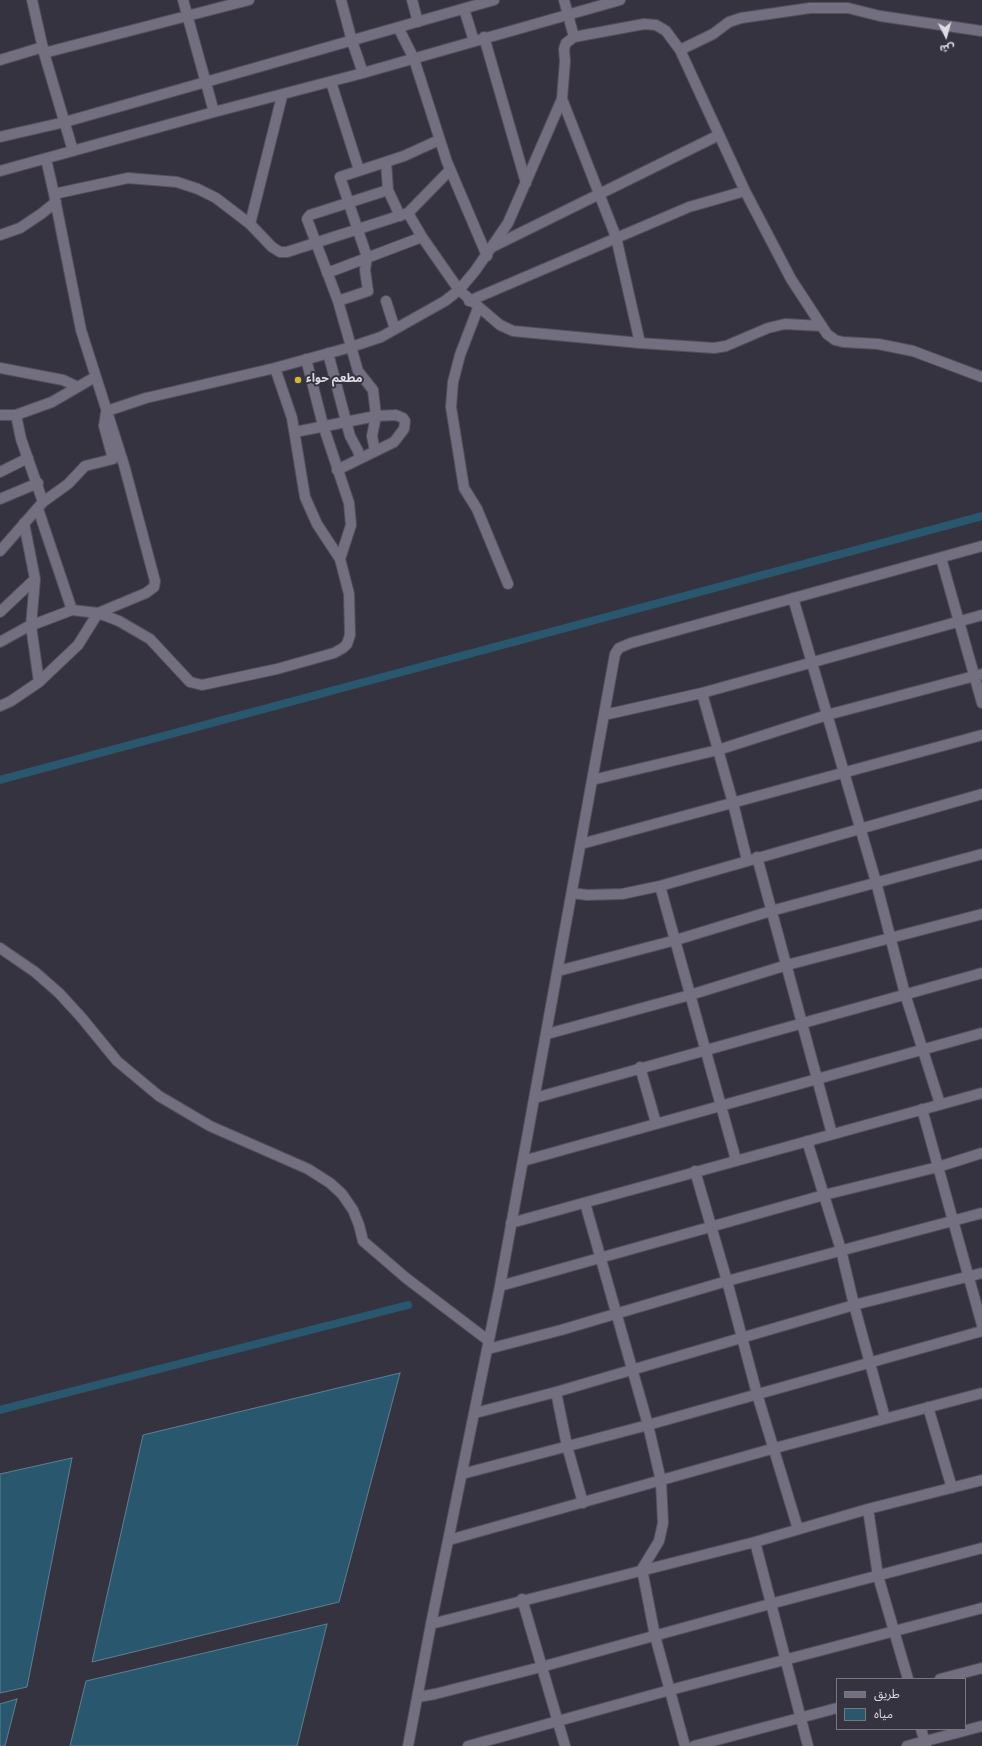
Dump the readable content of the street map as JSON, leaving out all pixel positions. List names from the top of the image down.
{
  "places": ["مطعم حواء"],
  "legend": ["طريق", "مياه"],
  "north": "bottom"
}
